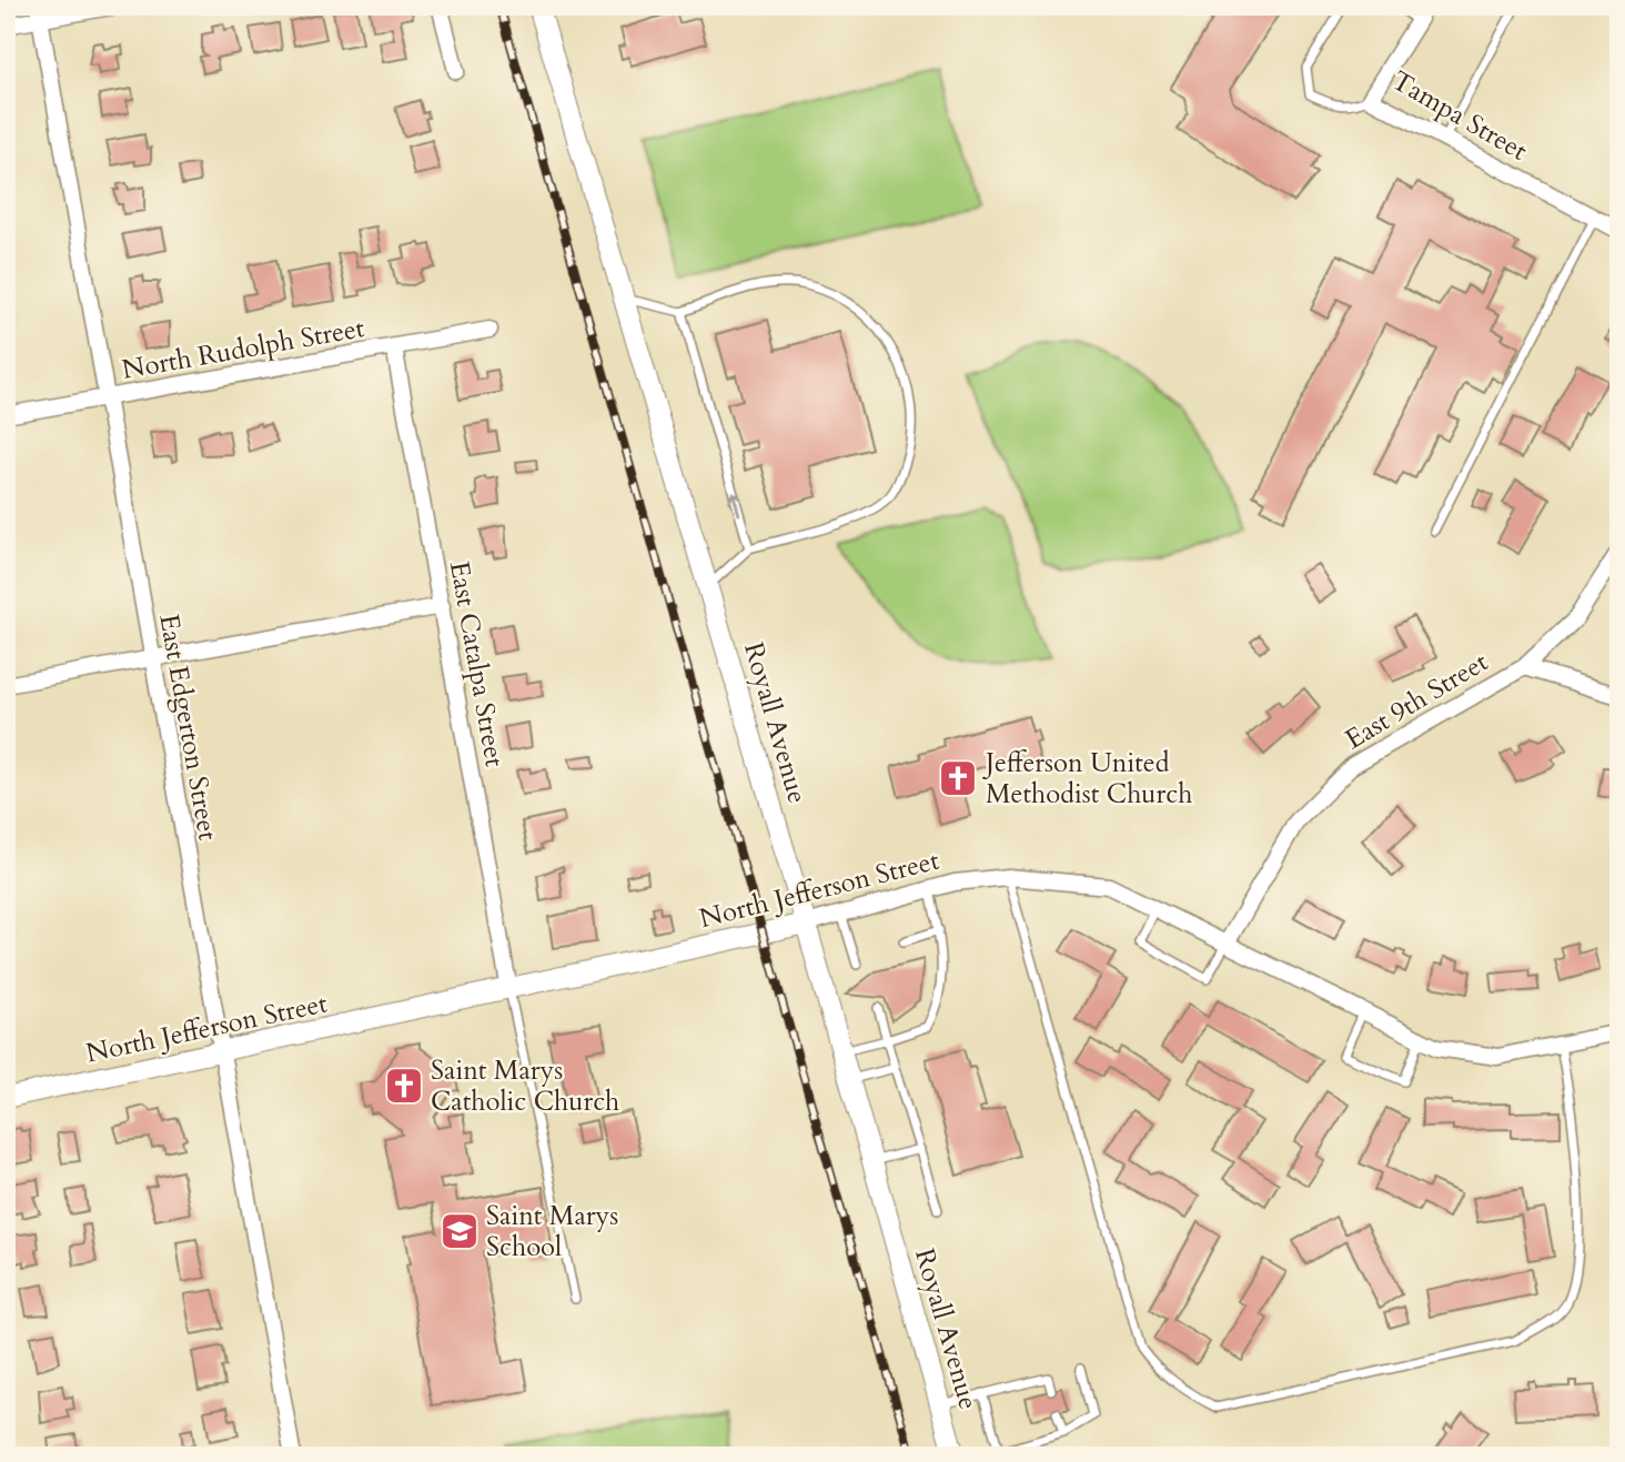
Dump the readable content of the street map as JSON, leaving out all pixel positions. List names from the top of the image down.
{
  "streets": {
    "street": [
      "Tampa Street",
      "North Rudolph Street",
      "East Catalpa Street",
      "East 9th Street",
      "Royall Avenue",
      "East Edgerton Street",
      "North Jefferson Street"
    ]
  },
  "crossings": [
    ["North Rudolph Street", "East Catalpa Street"],
    ["North Rudolph Street", "East Edgerton Street"],
    ["East Catalpa Street", "North Jefferson Street"],
    ["East 9th Street", "North Jefferson Street"],
    ["Royall Avenue", "North Jefferson Street"],
    ["East Edgerton Street", "North Jefferson Street"]
  ],
  "places": {
    "church": ["Jefferson United Methodist Church", "Saint Marys Catholic Church"],
    "school or university": ["Saint Marys School"]
  }
}
